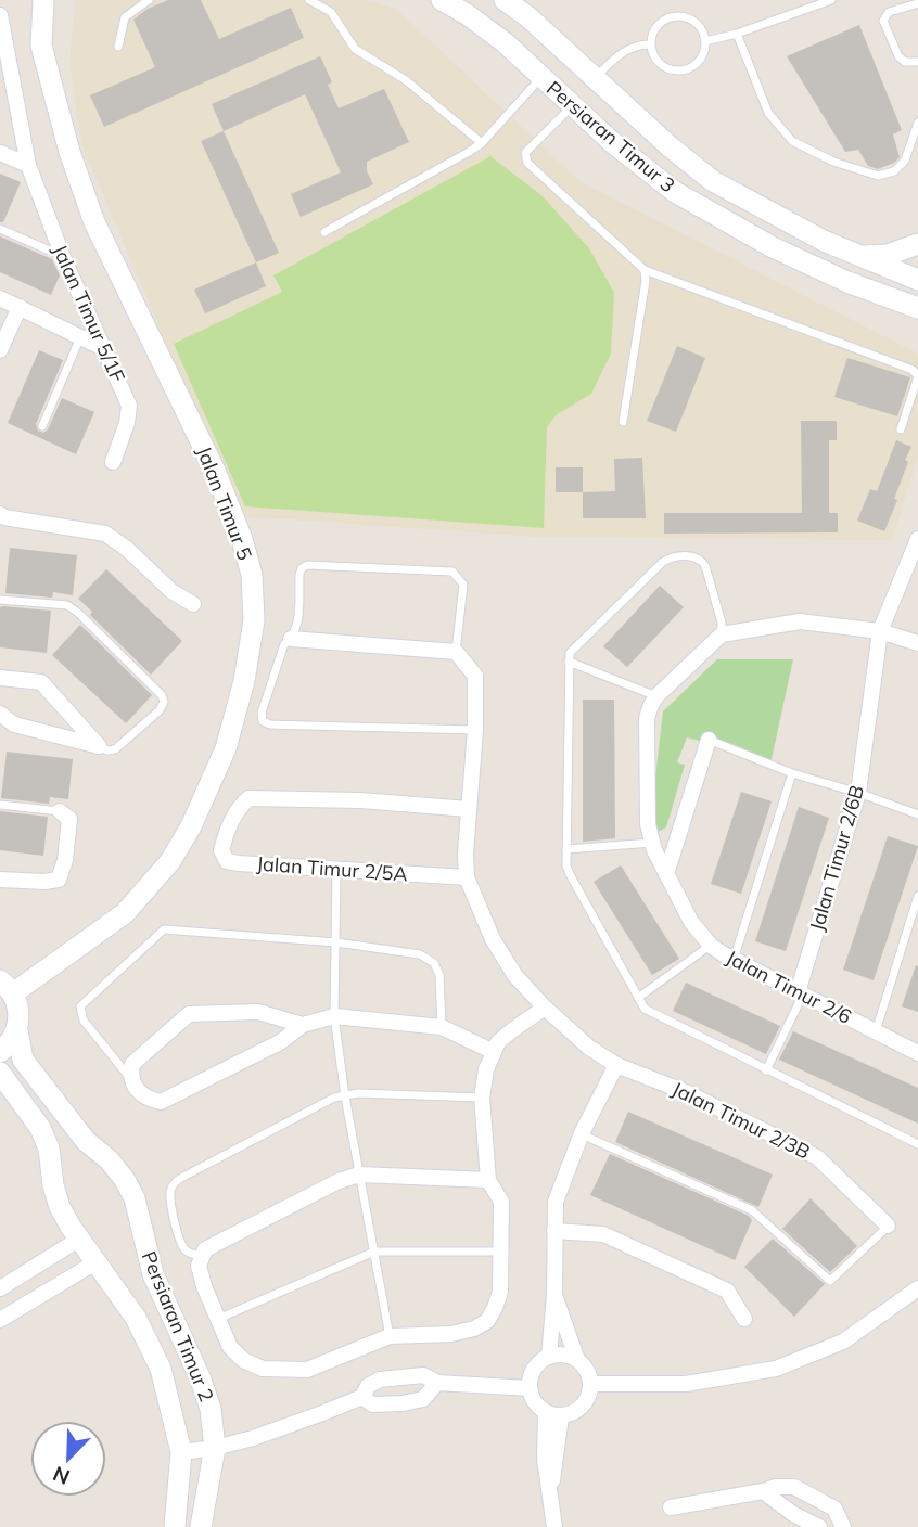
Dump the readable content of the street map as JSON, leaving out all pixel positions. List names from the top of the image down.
{
  "streets": {
    "street": [
      "Persiaran Timur 3",
      "Jalan Timur 5/1F",
      "Jalan Timur 5",
      "Jalan Timur 2/6B",
      "Jalan Timur 2/5A",
      "Jalan Timur 2/6",
      "Jalan Timur 2/3B",
      "Persiaran Timur 2"
    ]
  },
  "crossings": [
    ["Jalan Timur 5", "Persiaran Timur 2"],
    ["Jalan Timur 2/6B", "Jalan Timur 2/6"],
    ["Jalan Timur 2/5A", "Jalan Timur 2/3B"]
  ],
  "north": "bottom left"
}
